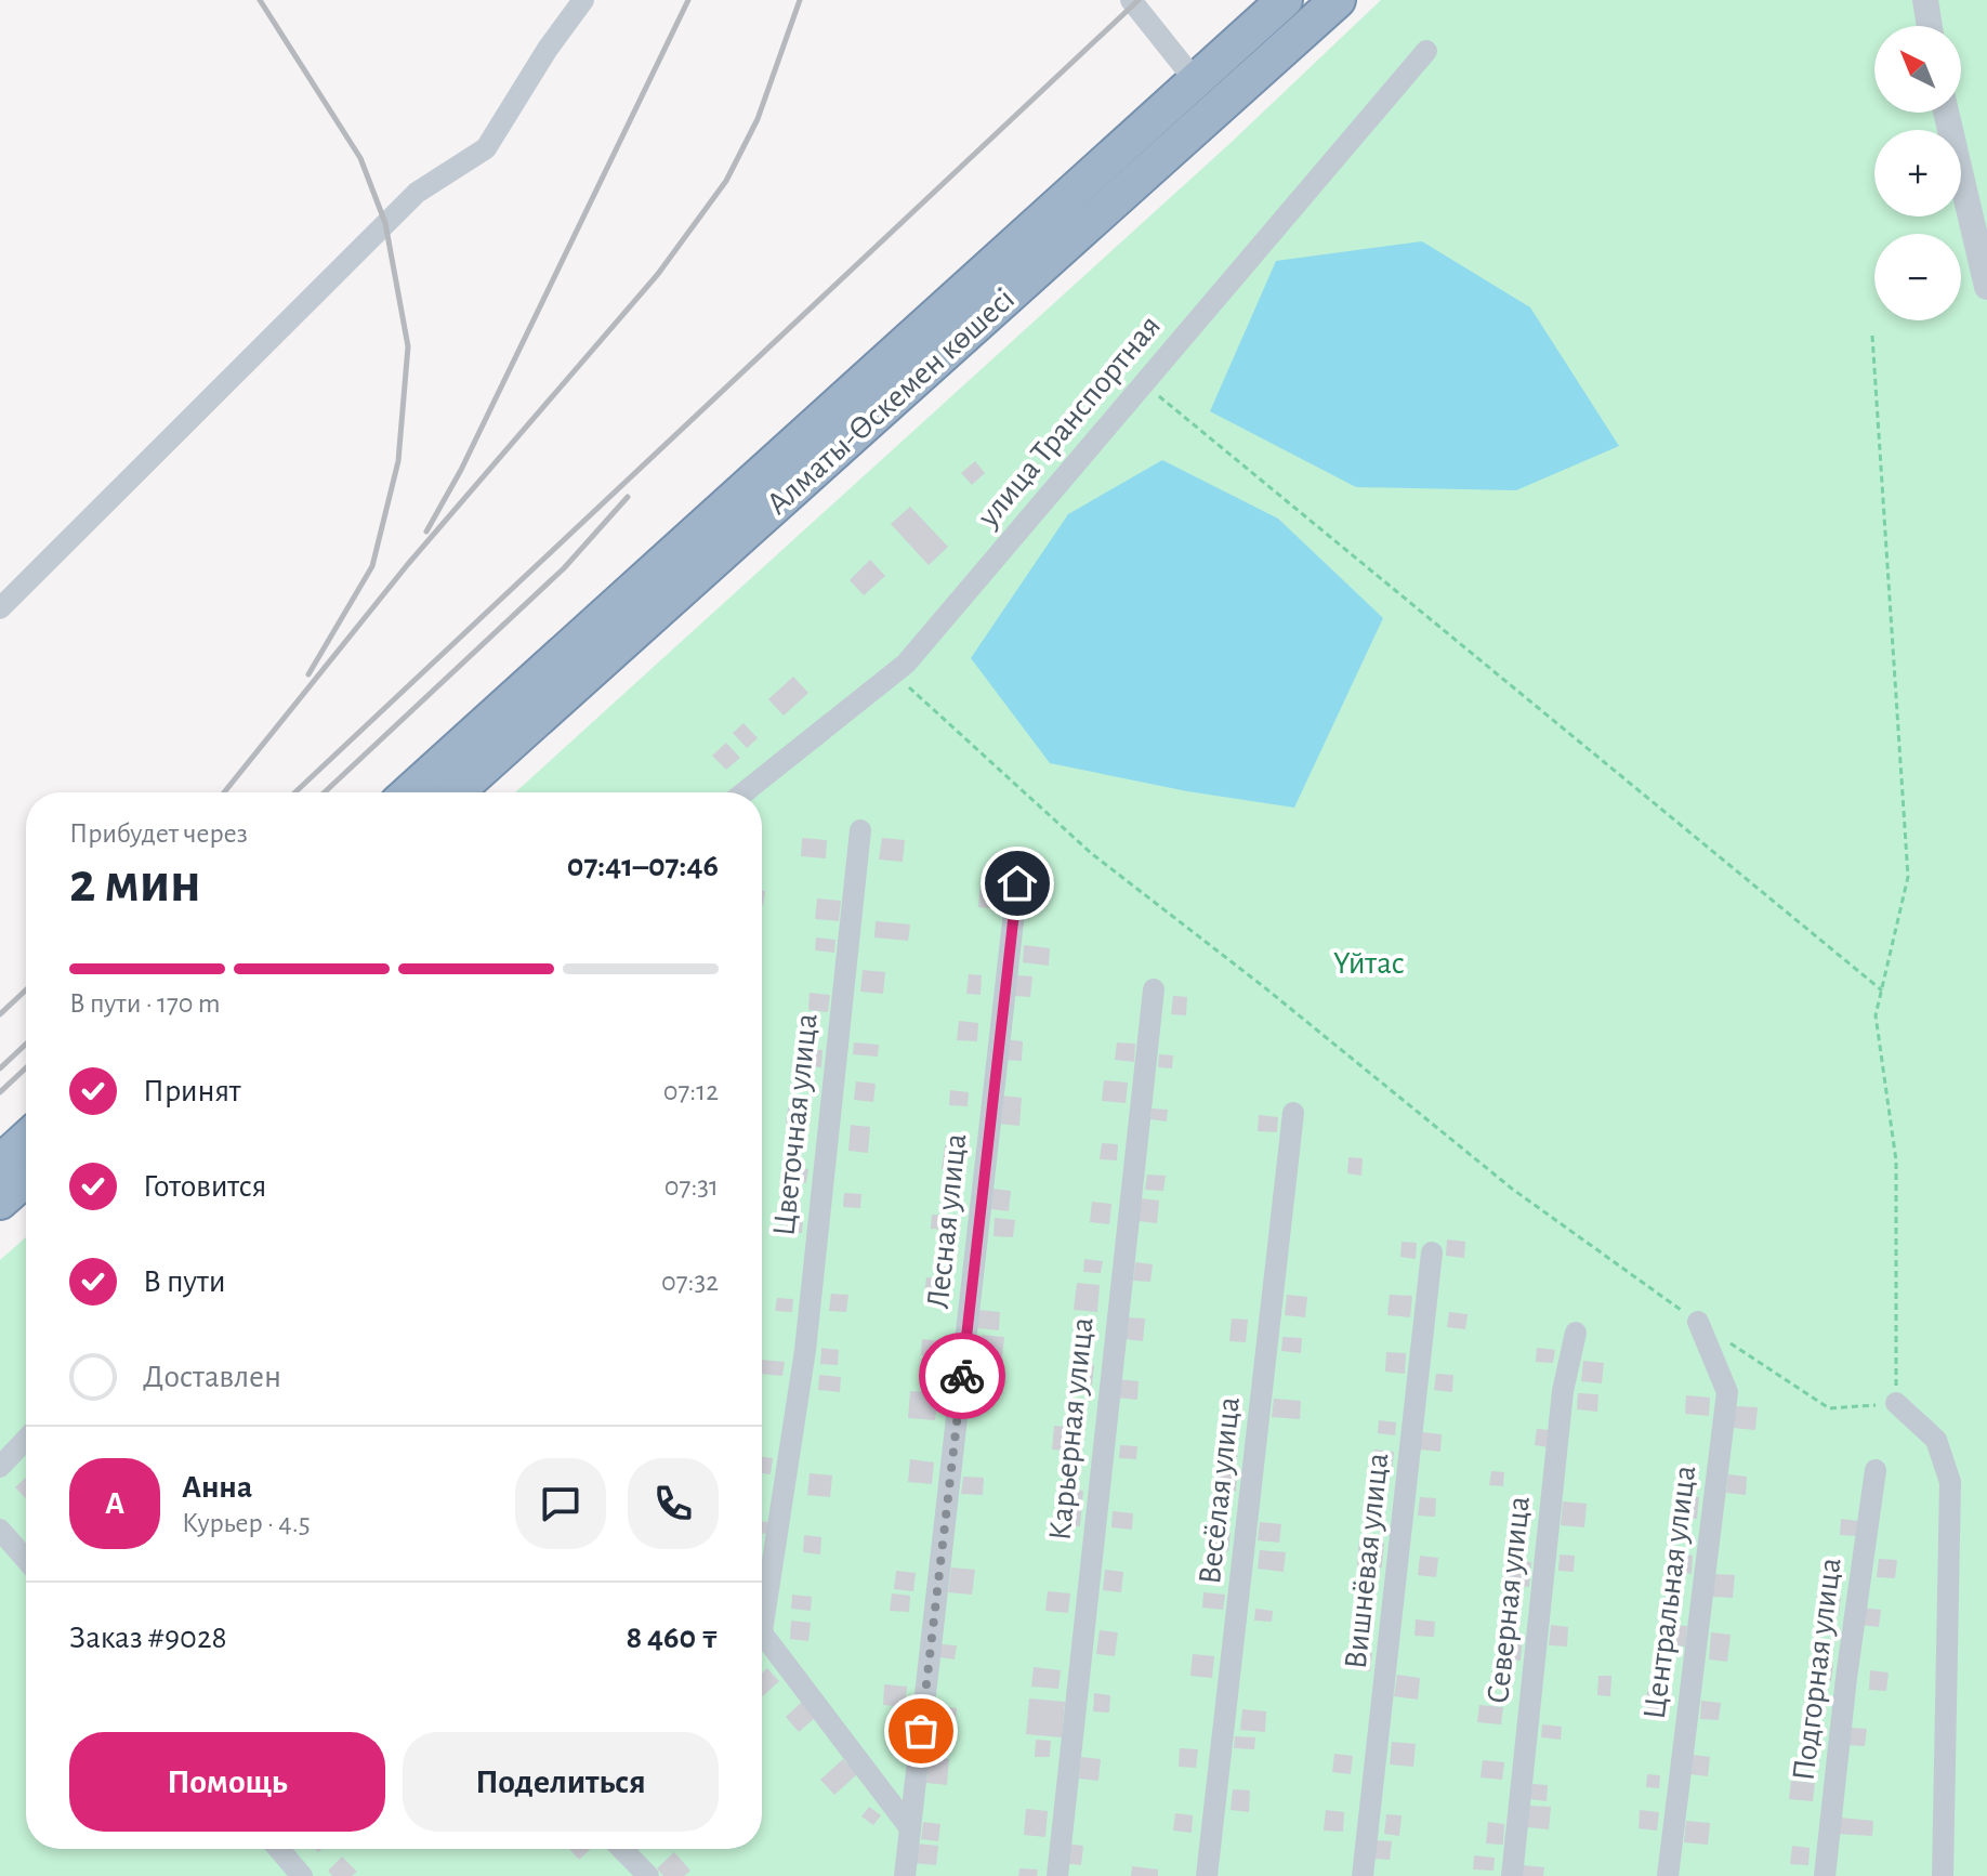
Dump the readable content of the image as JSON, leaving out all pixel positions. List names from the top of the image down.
{
  "streets": {
    "highway": ["Алматы-Өскемен көшесі"],
    "street": [
      "улица Транспортная",
      "Цветочная улица",
      "Лесная улица",
      "Карьерная улица",
      "Весёлая улица",
      "Вишнёвая улица",
      "Центральная улица",
      "Северная улица",
      "Подгорная улица"
    ]
  },
  "parks": ["Үйтас"],
  "north": "top left",
  "page": {
    "map_buttons": ["+", "−"],
    "heading": ["2 мин", "Прибудет через", "07:41–07:46"],
    "panel": [
      "Анна",
      "Курьер · 4.5",
      "Заказ #9028",
      "8 460 ₸"
    ],
    "bar": "В пути · 170 m",
    "list": [
      ["Принят", "07:12"],
      ["Готовится", "07:31"],
      ["В пути", "07:32"],
      "Доставлен"
    ],
    "round": "А",
    "buttons": ["Помощь", "Поделиться"]
  }
}
